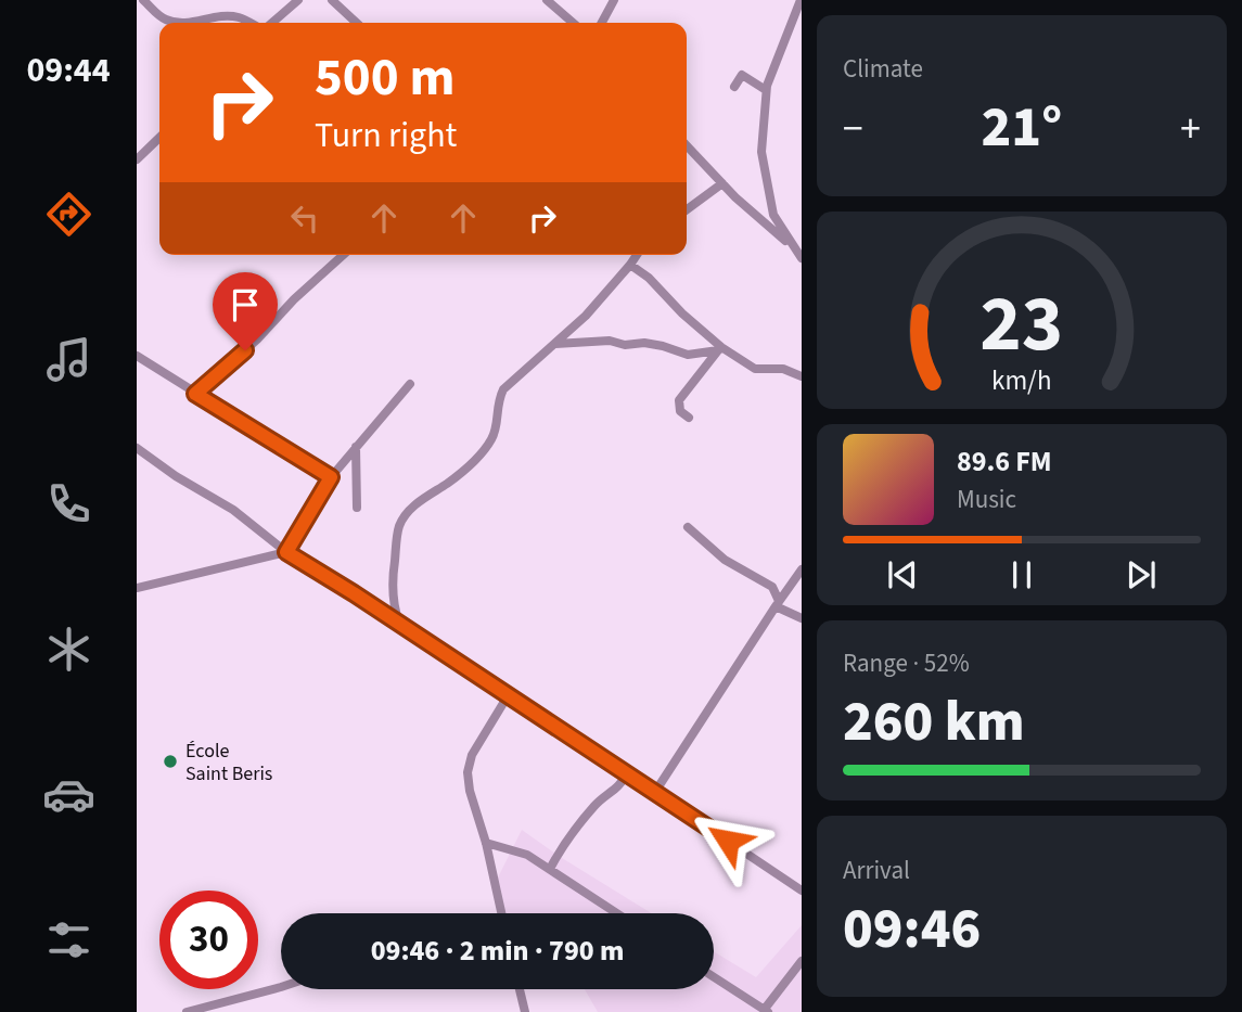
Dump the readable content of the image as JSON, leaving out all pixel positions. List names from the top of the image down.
{
  "places": ["École Saint Beris"],
  "page": {
    "tabs": "09:44",
    "tile": [
      "Climate",
      ["Range · 52%", "260 km"],
      ["Arrival", "09:46"]
    ],
    "turn": ["500 m", "Turn right"],
    "heat": ["−", "21°", "+"],
    "song": ["89.6 FM", "Music"],
    "limit": "30",
    "trip": "09:46 · 2 min · 790 m",
    "gauge": ["23", "km/h"]
  }
}
